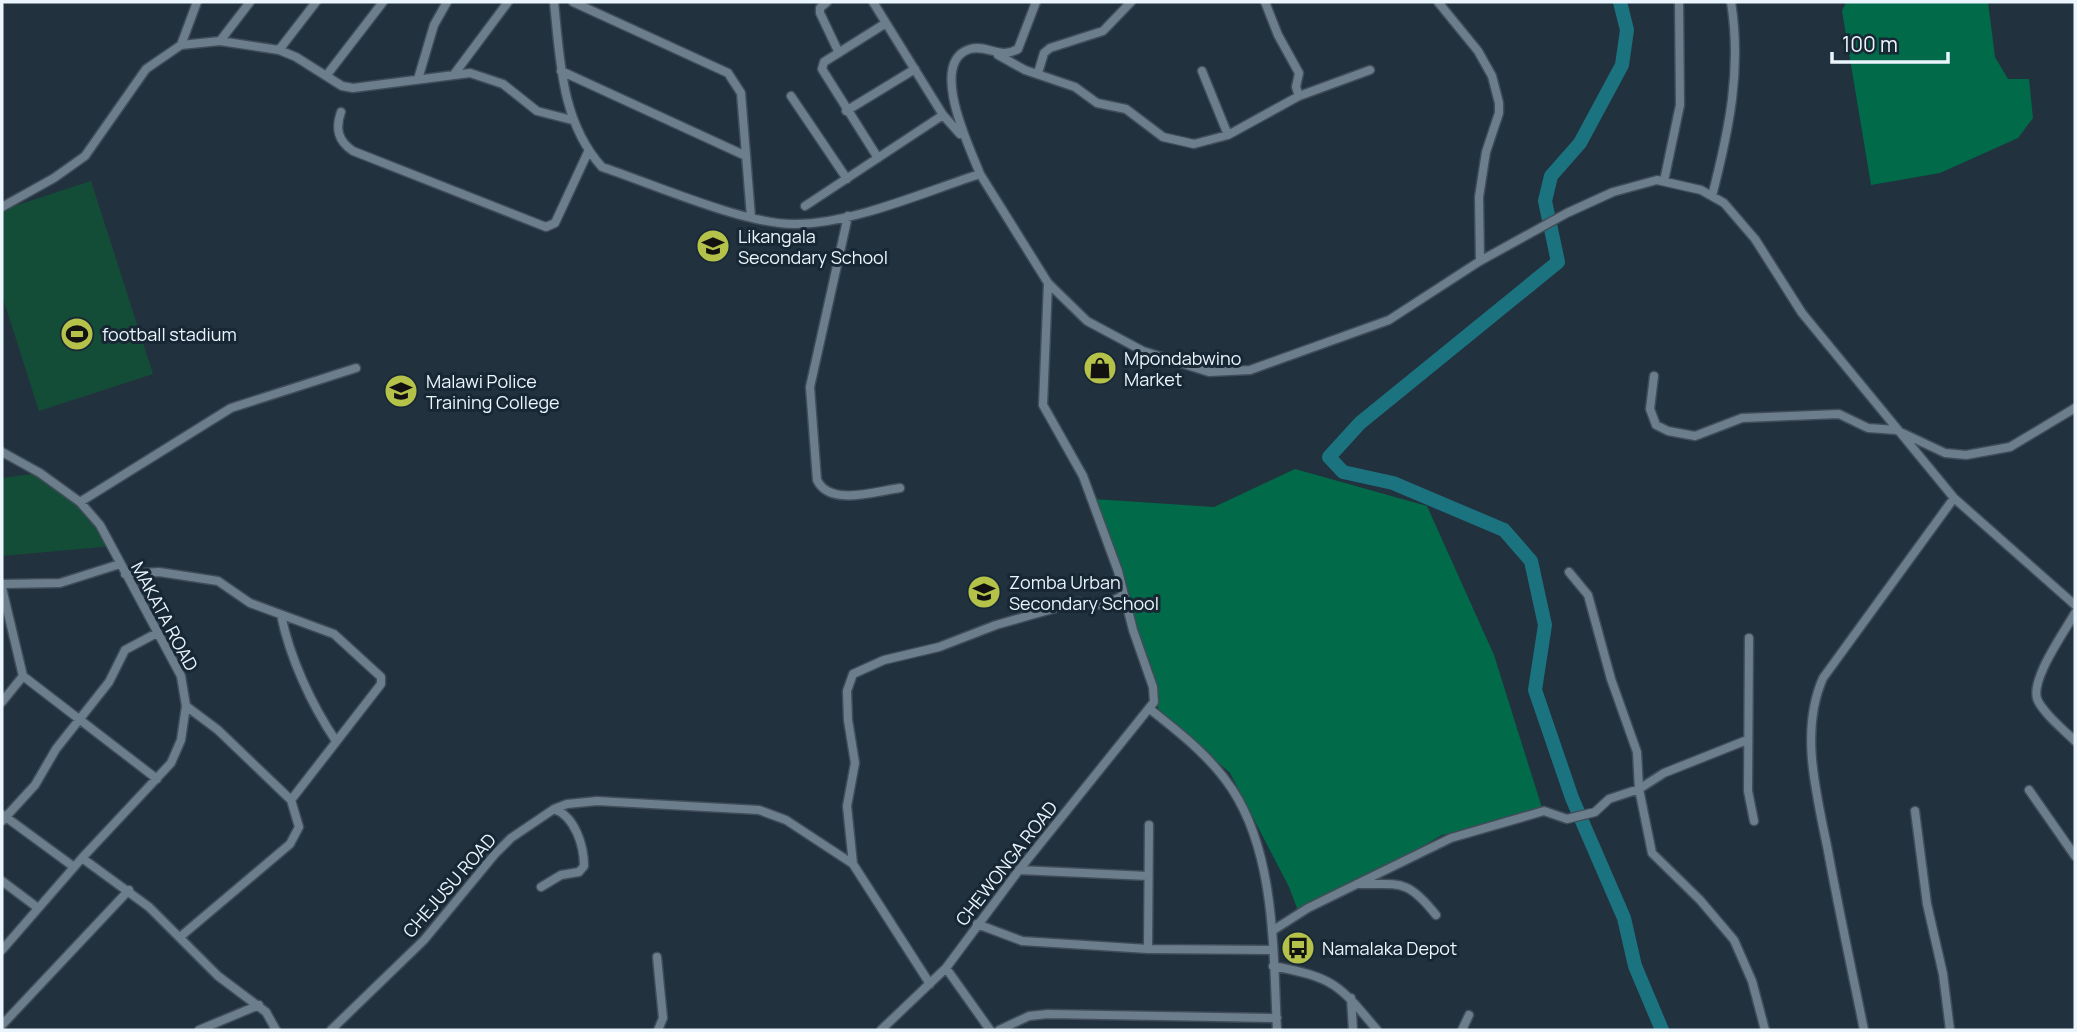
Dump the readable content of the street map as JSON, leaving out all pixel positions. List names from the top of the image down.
{
  "streets": {
    "street": ["MAKATA ROAD", "CHEWONGA ROAD", "CHEJUSU ROAD"]
  },
  "places": {
    "school or university": ["Likangala Secondary School", "Malawi Police Training College", "Zomba Urban Secondary School"],
    "sports": ["football stadium"],
    "shop": ["Mpondabwino Market"],
    "bus stop": ["Namalaka Depot"]
  },
  "scale_bar": "100 m"
}
